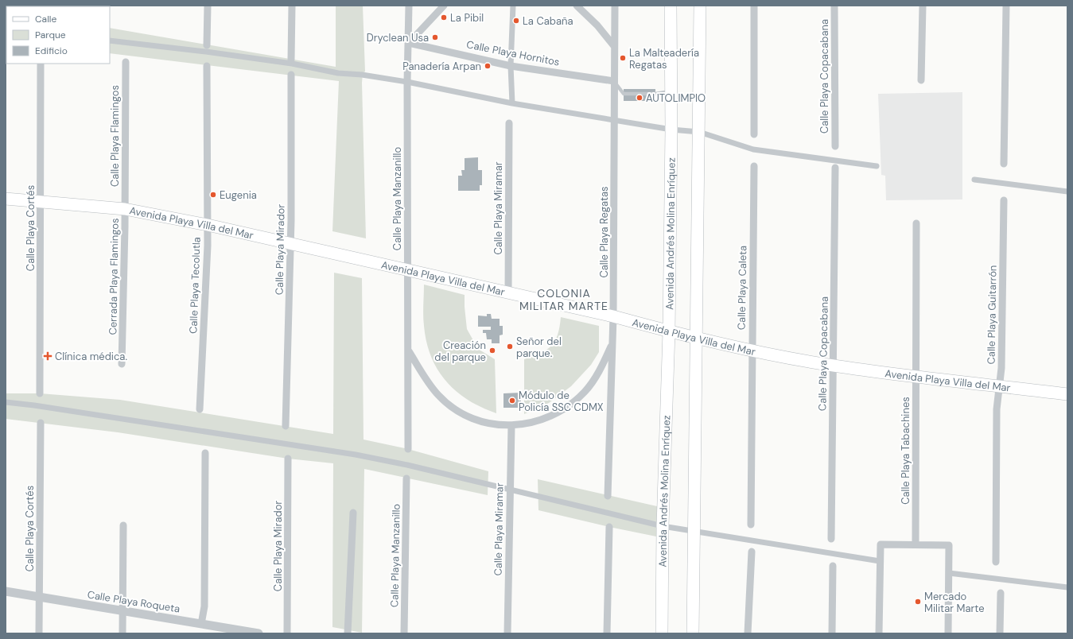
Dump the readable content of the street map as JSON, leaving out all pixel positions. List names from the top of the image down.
{
  "streets": {
    "main road": ["Avenida Playa Villa del Mar", "Avenida Andrés Molina Enríquez"],
    "street": [
      "Calle Playa Hornitos",
      "Calle Playa Copacabana",
      "Calle Playa Flamingos",
      "Calle Playa Manzanillo",
      "Calle Playa Miramar",
      "Calle Playa Cortés",
      "Calle Playa Regatas",
      "Calle Playa Mirador",
      "Cerrada Playa Flamingos",
      "Calle Playa Tecolutla",
      "Calle Playa Caleta",
      "Calle Playa Guitarrón",
      "Calle Playa Tabachines",
      "Calle Playa Roqueta"
    ]
  },
  "crossings": [
    ["Calle Playa Hornitos", "Calle Playa Manzanillo"],
    ["Calle Playa Hornitos", "Calle Playa Regatas"],
    ["Calle Playa Copacabana", "Avenida Playa Villa del Mar"],
    ["Calle Playa Flamingos", "Avenida Playa Villa del Mar"],
    ["Calle Playa Flamingos", "Cerrada Playa Flamingos"],
    ["Calle Playa Manzanillo", "Avenida Playa Villa del Mar"],
    ["Calle Playa Miramar", "Avenida Playa Villa del Mar"],
    ["Avenida Playa Villa del Mar", "Calle Playa Cortés"],
    ["Avenida Playa Villa del Mar", "Calle Playa Regatas"],
    ["Avenida Playa Villa del Mar", "Avenida Andrés Molina Enríquez"],
    ["Avenida Playa Villa del Mar", "Calle Playa Mirador"],
    ["Avenida Playa Villa del Mar", "Cerrada Playa Flamingos"],
    ["Avenida Playa Villa del Mar", "Calle Playa Tecolutla"],
    ["Avenida Playa Villa del Mar", "Calle Playa Caleta"],
    ["Avenida Playa Villa del Mar", "Calle Playa Guitarrón"],
    ["Avenida Playa Villa del Mar", "Calle Playa Tabachines"],
    ["Calle Playa Cortés", "Calle Playa Roqueta"]
  ],
  "districts": ["COLONIA MILITAR MARTE"],
  "places": {
    "other": [
      "La Pibil",
      "La Cabaña",
      "Dryclean Usa",
      "La Malteadería Regatas",
      "Panadería Arpan",
      "AUTOLIMPIO",
      "Eugenia",
      "Señor del parque.",
      "Creación del parque",
      "Módulo de Policía SSC CDMX",
      "Mercado Militar Marte"
    ],
    "health": ["Clínica médica."]
  },
  "legend": ["Calle", "Parque", "Edificio"]
}
